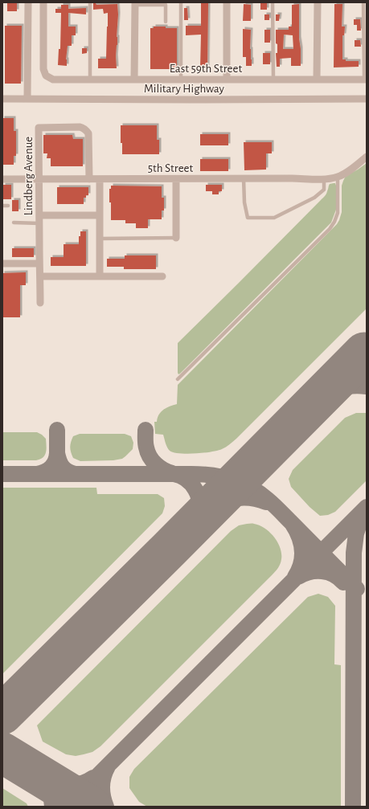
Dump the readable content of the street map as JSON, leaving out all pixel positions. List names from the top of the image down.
{
  "streets": {
    "street": [
      "East 59th Street",
      "Military Highway",
      "5th Street",
      "Lindberg Avenue"
    ]
  },
  "crossings": [
    ["5th Street", "Lindberg Avenue"]
  ]
}
